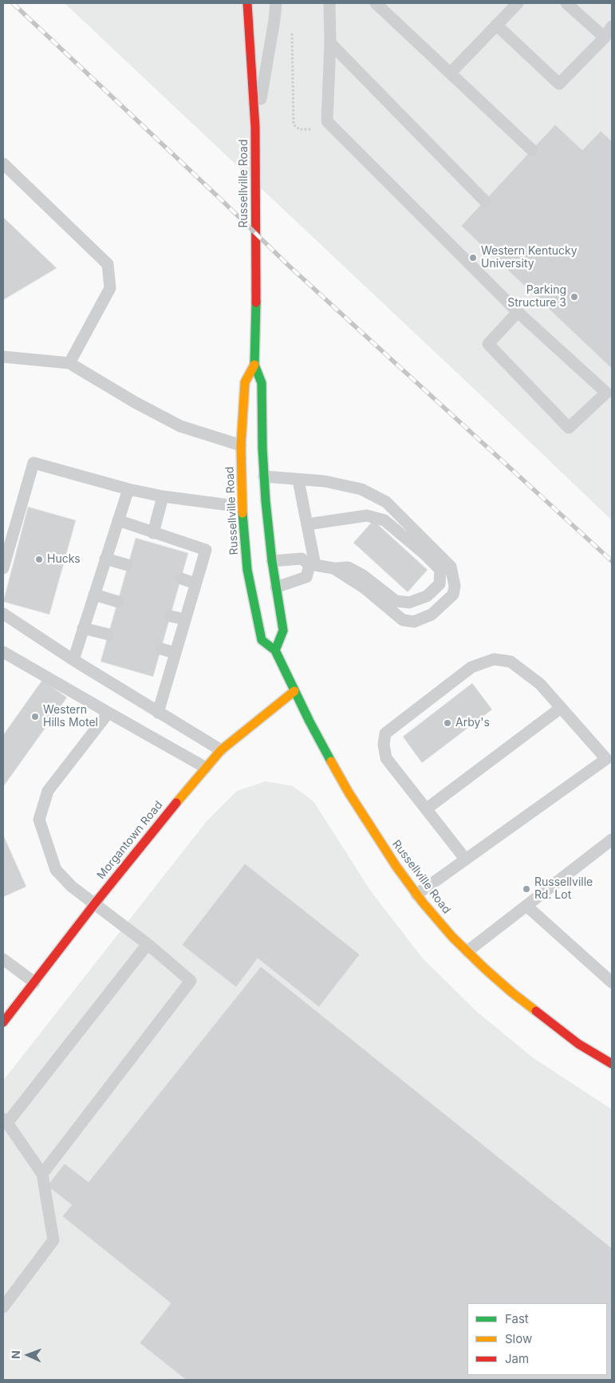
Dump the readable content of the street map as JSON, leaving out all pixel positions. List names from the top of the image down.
{
  "streets": {
    "main road": ["Russellville Road", "Morgantown Road"]
  },
  "crossings": [
    ["Russellville Road", "Morgantown Road"]
  ],
  "places": [
    "Western Kentucky University",
    "Parking Structure 3",
    "Hucks",
    "Western Hills Motel",
    "Arby's",
    "Russellville Rd. Lot"
  ],
  "legend": ["Fast", "Slow", "Jam"],
  "north": "left"
}
